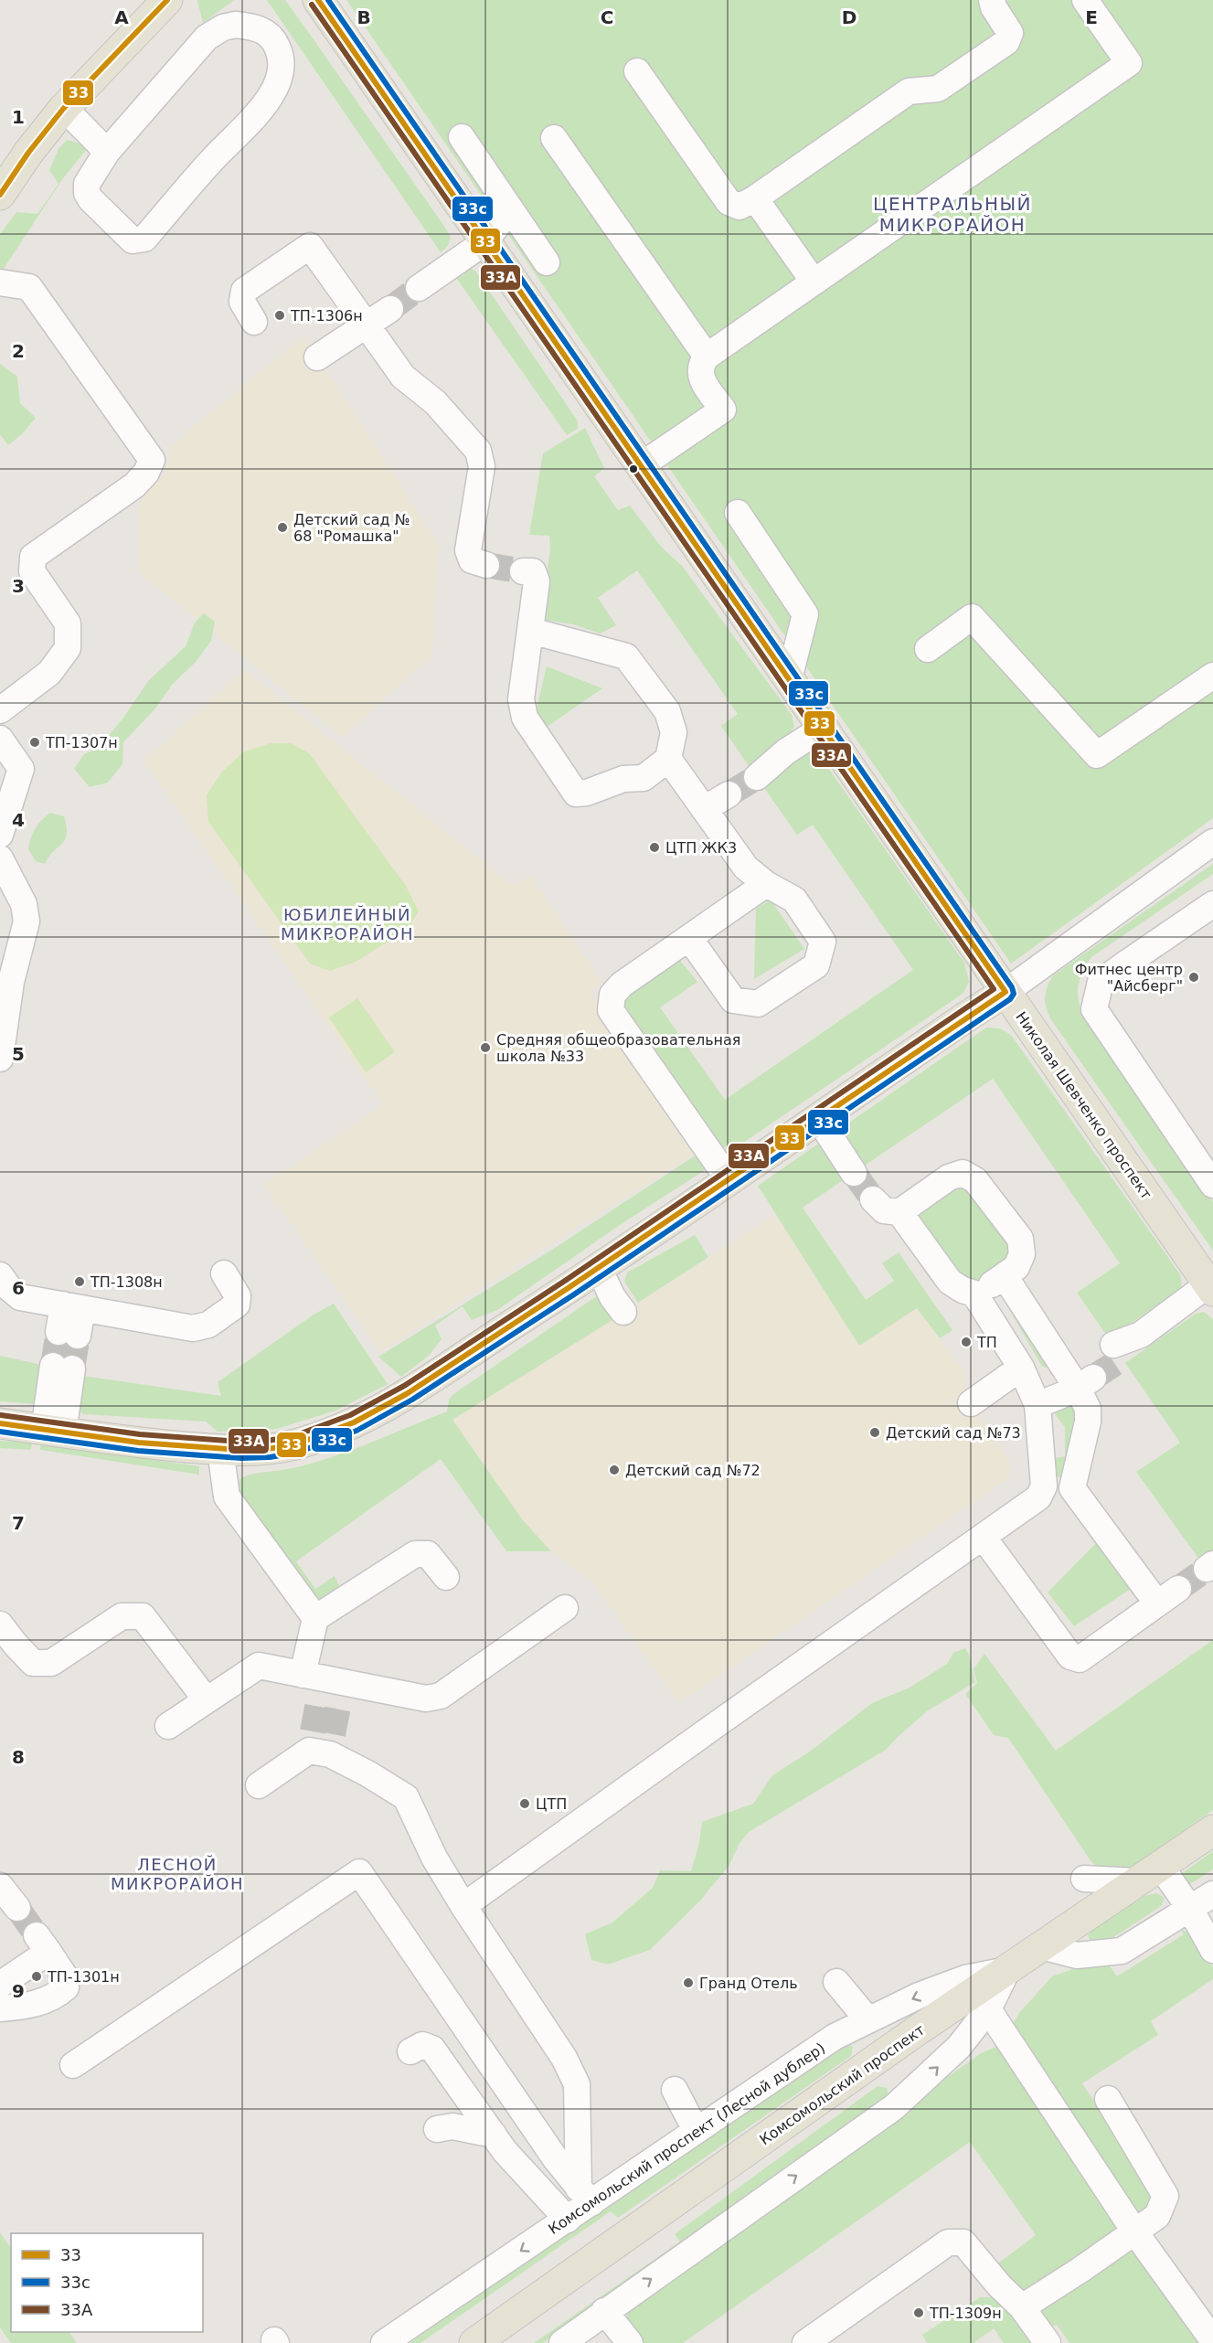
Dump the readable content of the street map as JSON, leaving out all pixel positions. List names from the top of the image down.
{
  "streets": {
    "main road": ["Николая Шевченко проспект", "Комсомольский проспект"],
    "street": ["Комсомольский проспект (Лесной дублер)"]
  },
  "crossings": [
    ["Комсомольский проспект", "Комсомольский проспект (Лесной дублер)"]
  ],
  "districts": ["ЦЕНТРАЛЬНЫЙ МИКРОРАЙОН", "ЮБИЛЕЙНЫЙ МИКРОРАЙОН", "ЛЕСНОЙ МИКРОРАЙОН"],
  "places": [
    "ТП-1306н",
    "Детский сад № 68 \"Ромашка\"",
    "ТП-1307н",
    "ЦТП ЖК3",
    "Фитнес центр \"Айсберг\"",
    "Средняя общеобразовательная школа №33",
    "ТП-1308н",
    "ТП",
    "Детский сад №73",
    "Детский сад №72",
    "ЦТП",
    "ТП-1301н",
    "Гранд Отель",
    "ТП-1309н"
  ],
  "lines": ["transit line 33", "transit line 33с", "transit line 33А"],
  "legend": ["33", "33с", "33А"],
  "grid": {
    "columns": [
      "A",
      "B",
      "C",
      "D",
      "E"
    ],
    "rows": [
      "1",
      "2",
      "3",
      "4",
      "5",
      "6",
      "7",
      "8",
      "9"
    ]
  }
}
